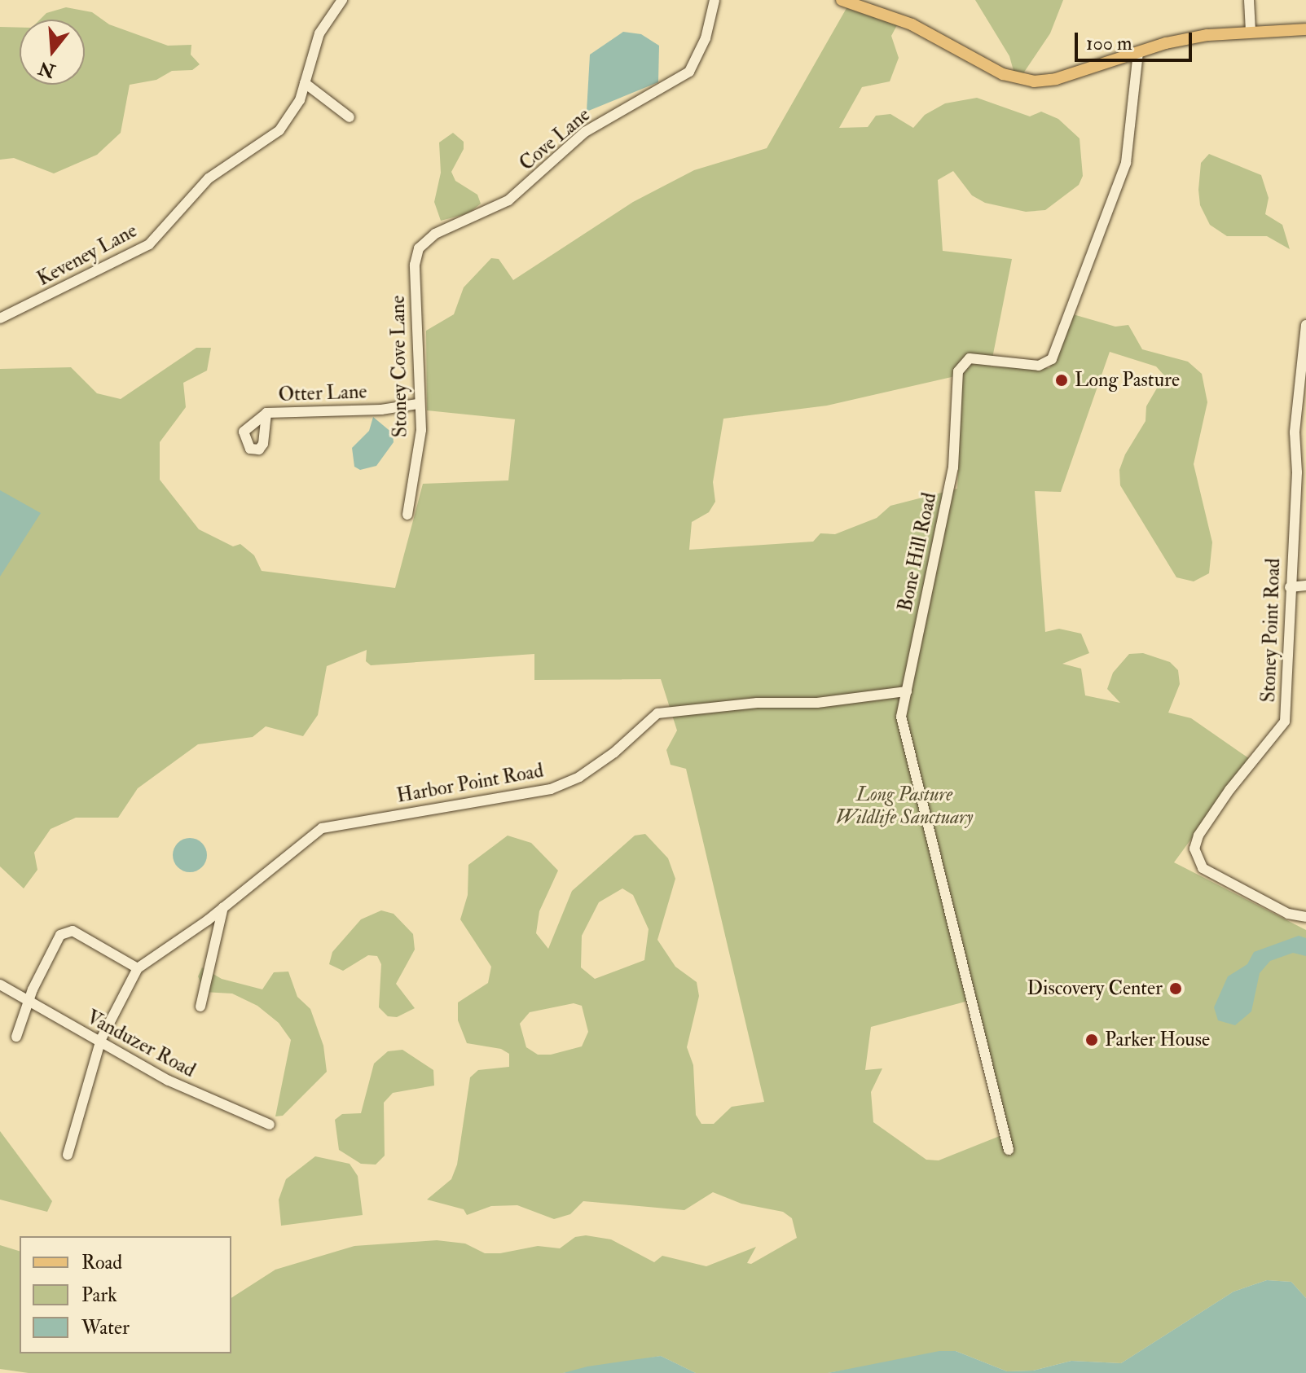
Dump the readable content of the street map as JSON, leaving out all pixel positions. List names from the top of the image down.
{
  "streets": {
    "street": [
      "Cove Lane",
      "Keveney Lane",
      "Stoney Cove Lane",
      "Otter Lane",
      "Bone Hill Road",
      "Stoney Point Road",
      "Harbor Point Road",
      "Vanduzer Road"
    ]
  },
  "crossings": [
    ["Cove Lane", "Stoney Cove Lane"],
    ["Stoney Cove Lane", "Otter Lane"],
    ["Bone Hill Road", "Harbor Point Road"]
  ],
  "parks": ["Long Pasture Wildlife Sanctuary"],
  "places": ["Long Pasture", "Discovery Center", "Parker House"],
  "legend": ["Road", "Park", "Water"],
  "scale_bar": "100 m",
  "north": "bottom"
}
